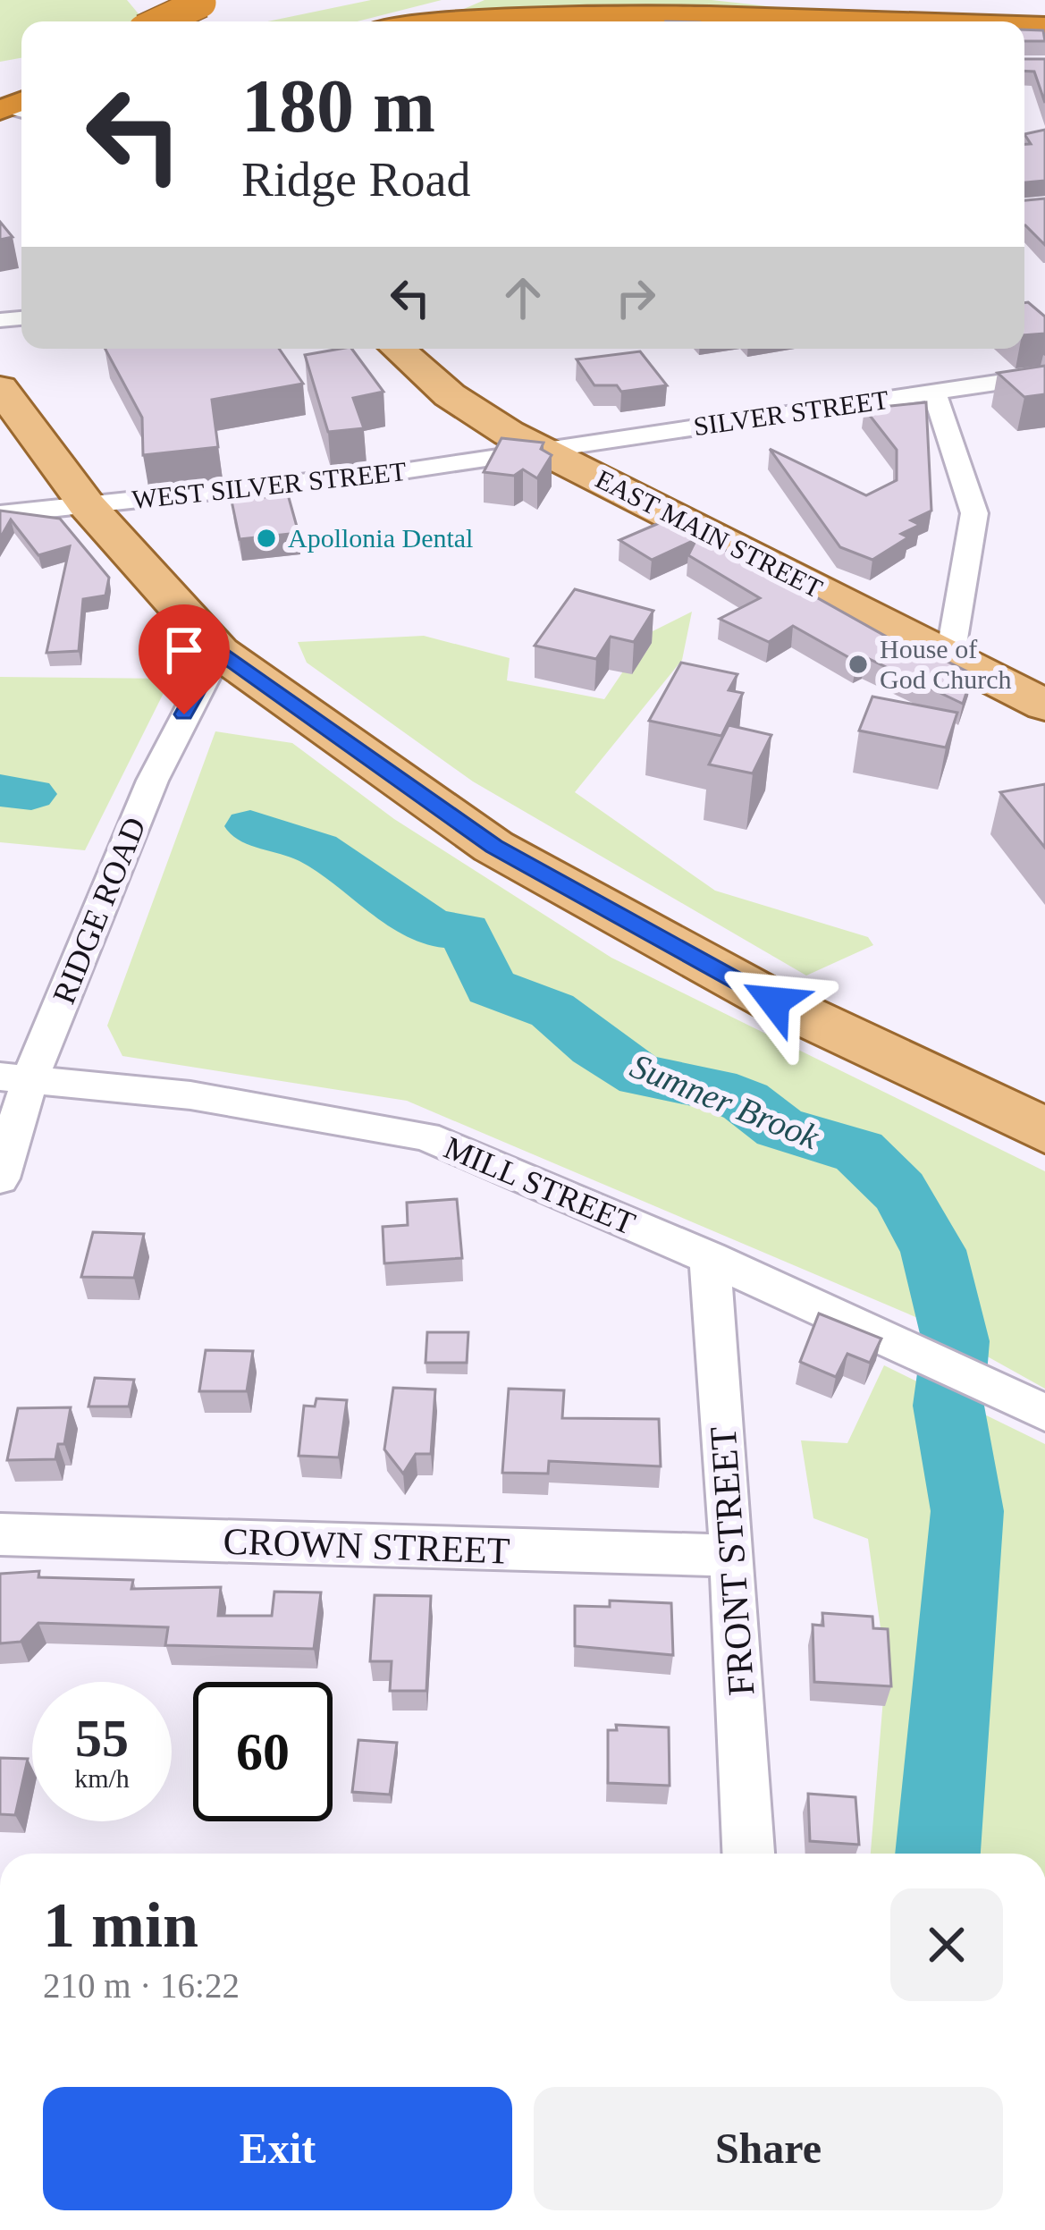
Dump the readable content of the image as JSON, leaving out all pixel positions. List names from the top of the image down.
{
  "streets": {
    "main road": ["EAST MAIN STREET"],
    "street": [
      "SILVER STREET",
      "WEST SILVER STREET",
      "RIDGE ROAD",
      "MILL STREET",
      "CROWN STREET",
      "FRONT STREET"
    ]
  },
  "crossings": [
    ["SILVER STREET", "WEST SILVER STREET"],
    ["SILVER STREET", "EAST MAIN STREET"],
    ["WEST SILVER STREET", "EAST MAIN STREET"],
    ["RIDGE ROAD", "MILL STREET"],
    ["MILL STREET", "FRONT STREET"],
    ["CROWN STREET", "FRONT STREET"]
  ],
  "water": ["Sumner Brook"],
  "places": ["Apollonia Dental", "House of God Church"],
  "page": {
    "turn": ["180 m", "Ridge Road"],
    "speed": "55 km/h",
    "limit": "60",
    "heading": ["1 min", "210 m · 16:22"],
    "buttons": ["Exit", "Share"]
  }
}
